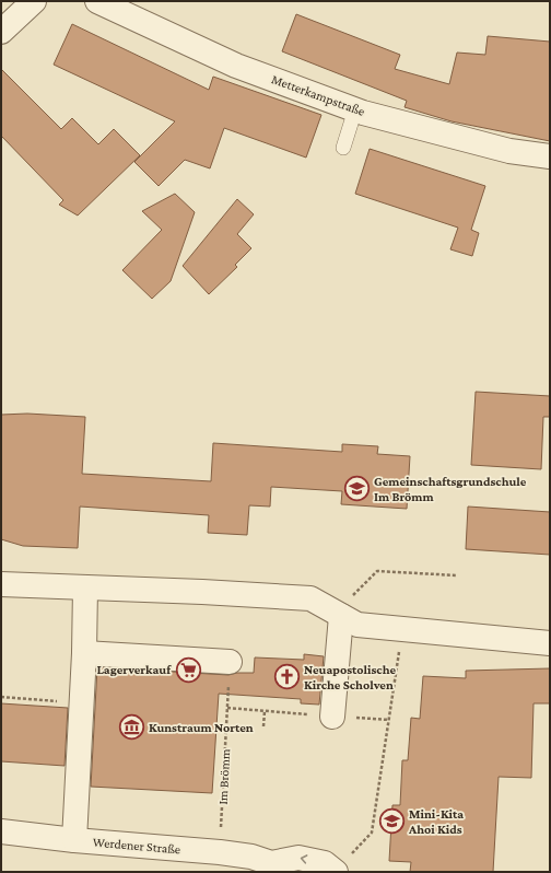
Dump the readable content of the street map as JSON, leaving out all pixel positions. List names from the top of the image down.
{
  "streets": {
    "street": ["Metterkampstraße", "Werdener Straße"],
    "path": ["Im Brömm"]
  },
  "crossings": [
    ["Im Brömm", "Werdener Straße"]
  ],
  "places": {
    "school or university": ["Gemeinschaftsgrundschule Im Brömm", "Mini-Kita Ahoi Kids"],
    "supermarket": ["Lagerverkauf"],
    "church": ["Neuapostolische Kirche Scholven"],
    "museum": ["Kunstraum Norten"]
  }
}
